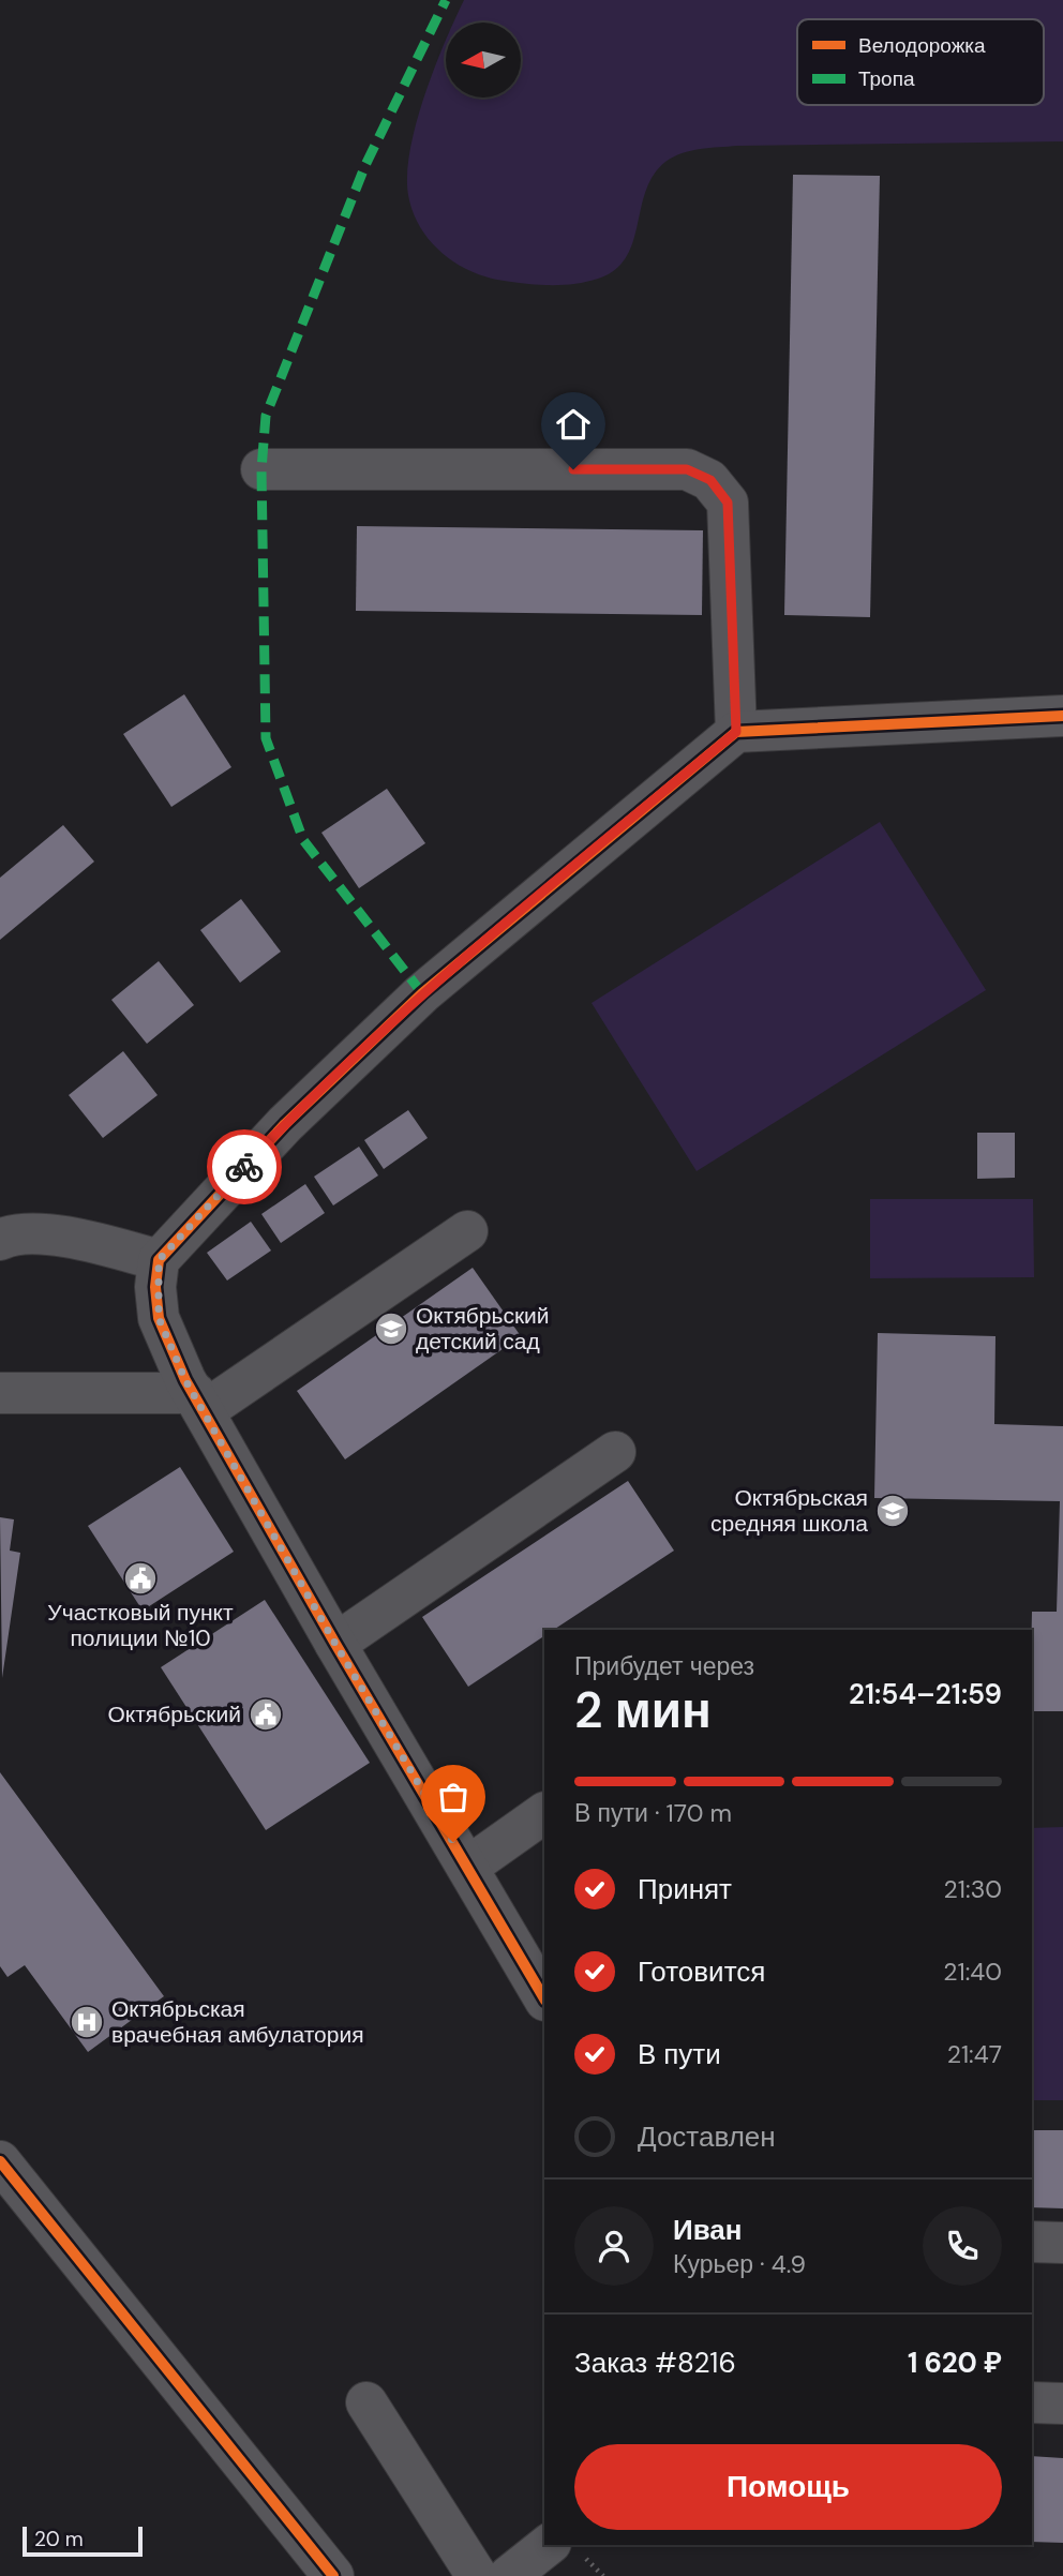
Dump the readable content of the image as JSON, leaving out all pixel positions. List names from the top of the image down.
{
  "places": {
    "school or university": ["Октябрьский детский сад", "Октябрьская средняя школа"],
    "public building": ["Участковый пункт полиции №10", "Октябрьский"],
    "hospital": ["Октябрьская врачебная амбулатория"]
  },
  "legend": ["Велодорожка", "Тропа"],
  "scale_bar": "20 m",
  "north": "left",
  "page": {
    "heading": ["2 мин", "Прибудет через", "21:54–21:59"],
    "panel": [
      "Иван",
      "Курьер · 4.9",
      "Заказ #8216",
      "1 620 ₽"
    ],
    "bar": "В пути · 170 m",
    "list": [
      ["Принят", "21:30"],
      ["Готовится", "21:40"],
      ["В пути", "21:47"],
      "Доставлен"
    ],
    "buttons": "Помощь",
    "scale": "20 m"
  }
}
